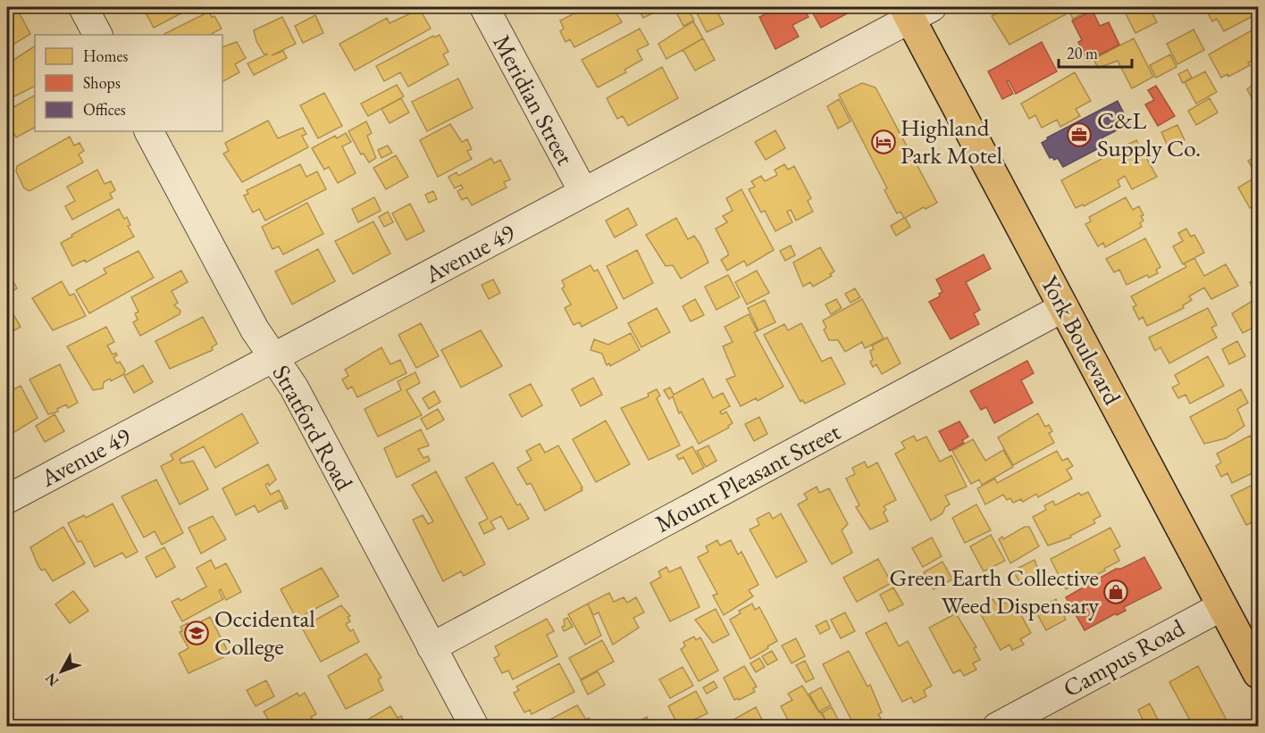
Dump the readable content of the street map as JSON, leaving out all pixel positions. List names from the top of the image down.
{
  "streets": {
    "main road": ["York Boulevard"],
    "street": [
      "Meridian Street",
      "Avenue 49",
      "Stratford Road",
      "Mount Pleasant Street",
      "Campus Road"
    ]
  },
  "crossings": [
    ["Meridian Street", "Avenue 49"],
    ["Avenue 49", "York Boulevard"],
    ["Avenue 49", "Stratford Road"],
    ["York Boulevard", "Mount Pleasant Street"],
    ["York Boulevard", "Campus Road"],
    ["Stratford Road", "Mount Pleasant Street"]
  ],
  "places": {
    "office": ["C&L Supply Co."],
    "hotel": ["Highland Park Motel"],
    "shop": ["Green Earth Collective Weed Dispensary"],
    "school or university": ["Occidental College"]
  },
  "legend": ["Homes", "Shops", "Offices"],
  "scale_bar": "20 m",
  "north": "bottom left"
}
